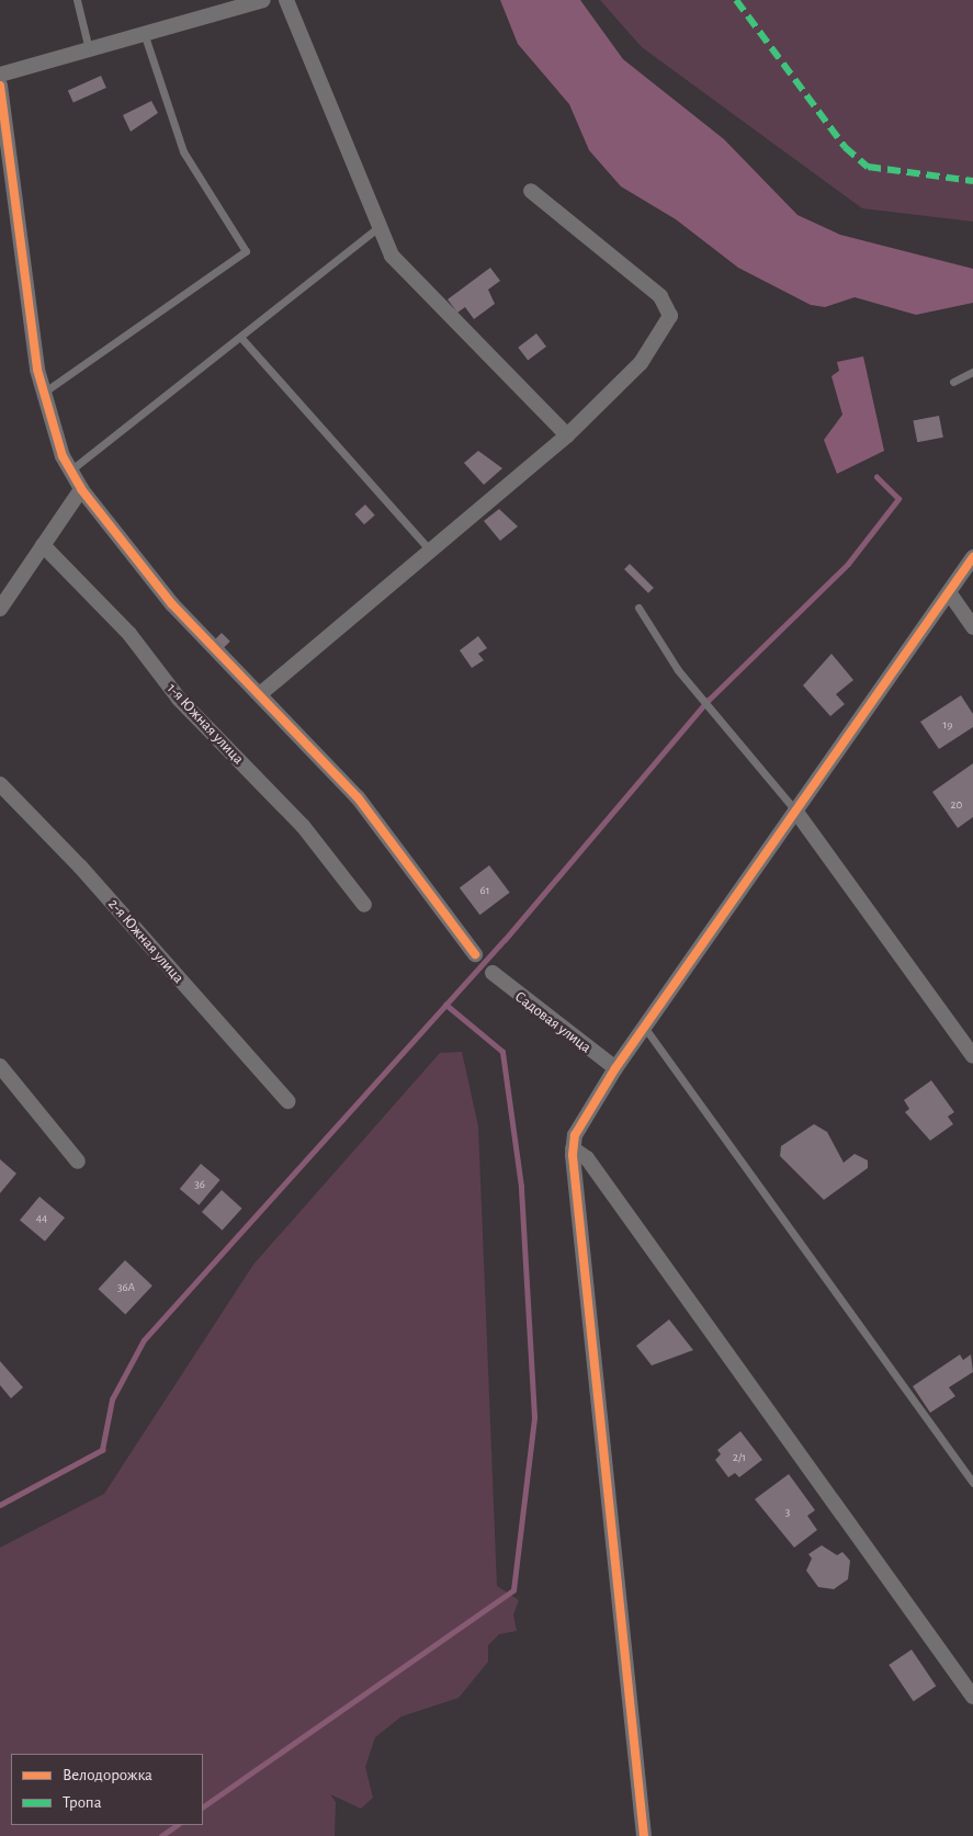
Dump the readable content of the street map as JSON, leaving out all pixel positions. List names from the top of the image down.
{
  "streets": {
    "street": ["1-я Южная улица", "2-я Южная улица", "Садовая улица"]
  },
  "house_numbers": [
    "19",
    "20",
    "61",
    "36",
    "44",
    "36А",
    "2/1",
    "3"
  ],
  "legend": ["Велодорожка", "Тропа"]
}
